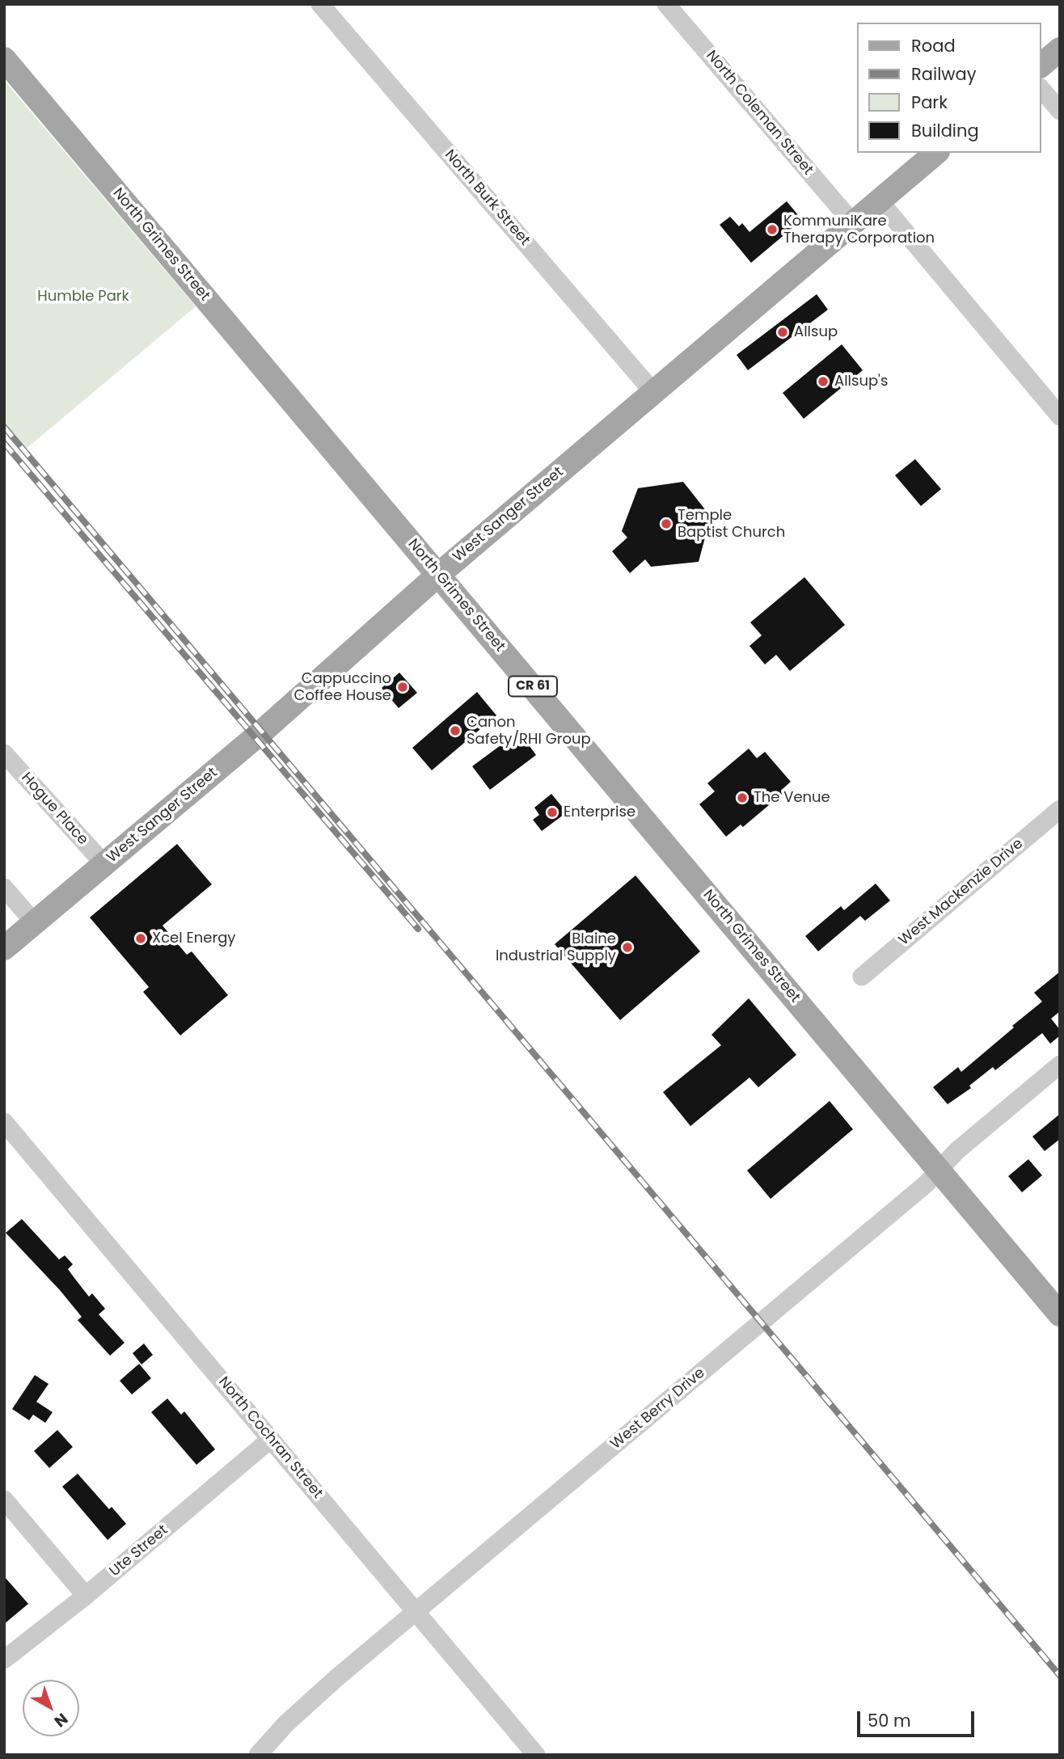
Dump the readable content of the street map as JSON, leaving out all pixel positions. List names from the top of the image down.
{
  "streets": {
    "main road": ["North Grimes Street", "West Sanger Street", "CR 61"],
    "street": [
      "North Coleman Street",
      "North Burk Street",
      "Hogue Place",
      "West Mackenzie Drive",
      "West Berry Drive",
      "North Cochran Street",
      "Ute Street"
    ]
  },
  "crossings": [
    ["North Coleman Street", "West Sanger Street"],
    ["North Burk Street", "West Sanger Street"],
    ["North Grimes Street", "West Sanger Street"],
    ["North Grimes Street", "West Berry Drive"],
    ["West Sanger Street", "Hogue Place"],
    ["West Berry Drive", "North Cochran Street"],
    ["North Cochran Street", "Ute Street"]
  ],
  "parks": ["Humble Park"],
  "places": [
    "KommuniKare Therapy Corporation",
    "Allsup",
    "Allsup's",
    "Temple Baptist Church",
    "Cappuccino Coffee House",
    "Canon Safety/RHI Group",
    "The Venue",
    "Enterprise",
    "Xcel Energy",
    "Blaine Industrial Supply"
  ],
  "legend": [
    "Road",
    "Railway",
    "Park",
    "Building"
  ],
  "scale_bar": "50 m",
  "north": "bottom right"
}
